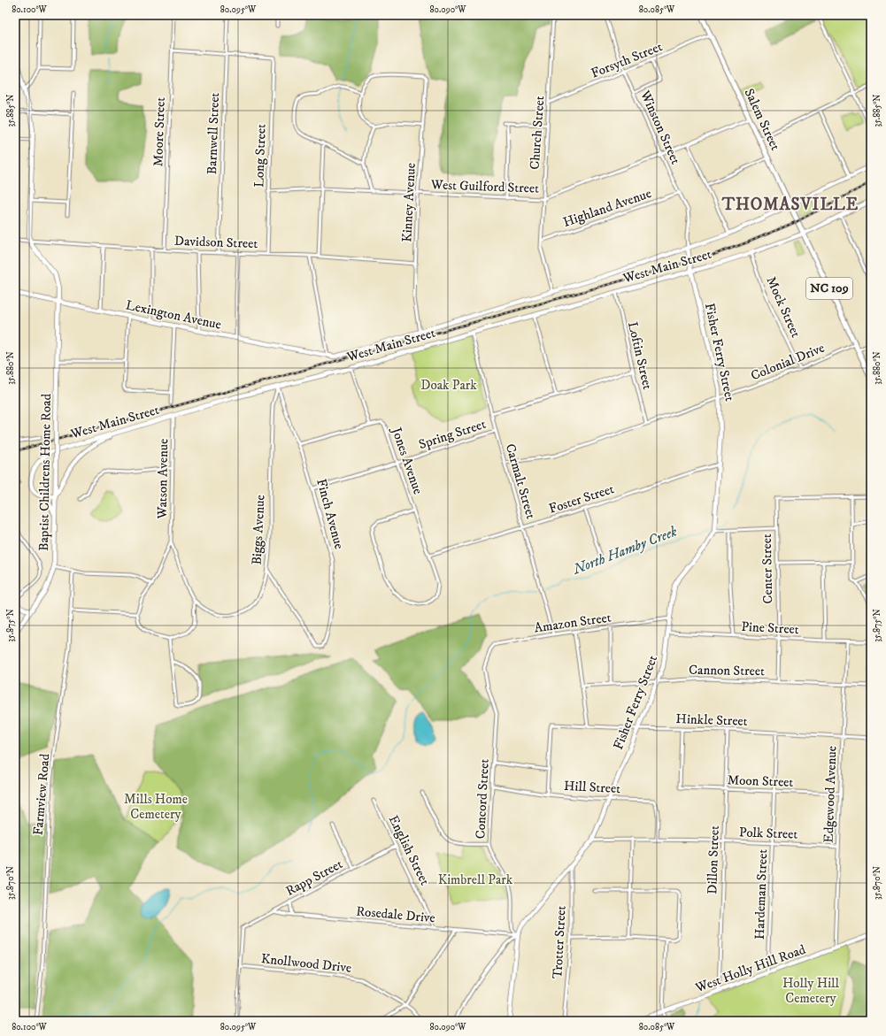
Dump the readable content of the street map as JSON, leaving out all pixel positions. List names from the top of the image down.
{
  "streets": {
    "main road": ["Salem Street", "NC 109"],
    "street": [
      "Forsyth Street",
      "Winston Street",
      "Moore Street",
      "Church Street",
      "Barnwell Street",
      "Long Street",
      "West Guilford Street",
      "Kinney Avenue",
      "Highland Avenue",
      "Davidson Street",
      "West Main Street",
      "Mock Street",
      "Lexington Avenue",
      "Fisher Ferry Street",
      "Loftin Street",
      "Colonial Drive",
      "Spring Street",
      "Jones Avenue",
      "Baptist Childrens Home Road",
      "Watson Avenue",
      "Carmalt Street",
      "Foster Street",
      "Finch Avenue",
      "Biggs Avenue",
      "Center Street",
      "Amazon Street",
      "Pine Street",
      "Cannon Street",
      "Hinkle Street",
      "Moon Street",
      "Hill Street",
      "Farmview Road",
      "Edgewood Avenue",
      "Concord Street",
      "Polk Street",
      "English Street",
      "Dillon Street",
      "Rapp Street",
      "Hardeman Street",
      "Rosedale Drive",
      "Trotter Street",
      "Knollwood Drive",
      "West Holly Hill Road"
    ]
  },
  "crossings": [
    ["Forsyth Street", "Salem Street"],
    ["Forsyth Street", "Winston Street"],
    ["Forsyth Street", "Church Street"],
    ["Salem Street", "West Guilford Street"],
    ["Salem Street", "West Main Street"],
    ["Salem Street", "NC 109"],
    ["Winston Street", "West Guilford Street"],
    ["Winston Street", "Highland Avenue"],
    ["Winston Street", "West Main Street"],
    ["Winston Street", "Fisher Ferry Street"],
    ["Moore Street", "Davidson Street"],
    ["Church Street", "West Guilford Street"],
    ["Church Street", "Highland Avenue"],
    ["Church Street", "West Main Street"],
    ["Barnwell Street", "Long Street"],
    ["Barnwell Street", "Davidson Street"],
    ["Long Street", "West Guilford Street"],
    ["Long Street", "Davidson Street"],
    ["West Guilford Street", "Kinney Avenue"],
    ["Kinney Avenue", "Davidson Street"],
    ["Kinney Avenue", "West Main Street"],
    ["Davidson Street", "Baptist Childrens Home Road"],
    ["West Main Street", "NC 109"],
    ["West Main Street", "Mock Street"],
    ["West Main Street", "Lexington Avenue"],
    ["West Main Street", "Fisher Ferry Street"],
    ["West Main Street", "Loftin Street"],
    ["West Main Street", "Jones Avenue"],
    ["West Main Street", "Baptist Childrens Home Road"],
    ["West Main Street", "Watson Avenue"],
    ["West Main Street", "Carmalt Street"],
    ["West Main Street", "Finch Avenue"],
    ["West Main Street", "Biggs Avenue"],
    ["NC 109", "Colonial Drive"],
    ["Mock Street", "Colonial Drive"],
    ["Lexington Avenue", "Baptist Childrens Home Road"],
    ["Fisher Ferry Street", "Colonial Drive"],
    ["Fisher Ferry Street", "Foster Street"],
    ["Fisher Ferry Street", "Amazon Street"],
    ["Fisher Ferry Street", "Pine Street"],
    ["Fisher Ferry Street", "Cannon Street"],
    ["Fisher Ferry Street", "Hinkle Street"],
    ["Fisher Ferry Street", "Hill Street"],
    ["Fisher Ferry Street", "Concord Street"],
    ["Fisher Ferry Street", "Polk Street"],
    ["Fisher Ferry Street", "Rosedale Drive"],
    ["Fisher Ferry Street", "Trotter Street"],
    ["Loftin Street", "Colonial Drive"],
    ["Loftin Street", "Spring Street"],
    ["Colonial Drive", "Carmalt Street"],
    ["Spring Street", "Jones Avenue"],
    ["Spring Street", "Carmalt Street"],
    ["Spring Street", "Finch Avenue"],
    ["Jones Avenue", "Foster Street"],
    ["Carmalt Street", "Foster Street"],
    ["Carmalt Street", "Amazon Street"],
    ["Finch Avenue", "Biggs Avenue"],
    ["Center Street", "Pine Street"],
    ["Center Street", "Cannon Street"],
    ["Amazon Street", "Concord Street"],
    ["Pine Street", "Edgewood Avenue"],
    ["Cannon Street", "Edgewood Avenue"],
    ["Hinkle Street", "Moon Street"],
    ["Hinkle Street", "Edgewood Avenue"],
    ["Hinkle Street", "Dillon Street"],
    ["Hinkle Street", "Hardeman Street"],
    ["Moon Street", "Edgewood Avenue"],
    ["Moon Street", "Dillon Street"],
    ["Moon Street", "Hardeman Street"],
    ["Hill Street", "Concord Street"],
    ["Hill Street", "Polk Street"],
    ["Edgewood Avenue", "Polk Street"],
    ["Edgewood Avenue", "West Holly Hill Road"],
    ["Concord Street", "Rosedale Drive"],
    ["Polk Street", "Dillon Street"],
    ["Polk Street", "Hardeman Street"],
    ["English Street", "Rapp Street"],
    ["English Street", "Rosedale Drive"],
    ["Dillon Street", "West Holly Hill Road"],
    ["Rapp Street", "Rosedale Drive"],
    ["Rapp Street", "Knollwood Drive"],
    ["Hardeman Street", "West Holly Hill Road"]
  ],
  "districts": ["THOMASVILLE"],
  "water": ["North Hamby Creek"],
  "parks": [
    "Doak Park",
    "Mills Home Cemetery",
    "Kimbrell Park",
    "Holly Hill Cemetery"
  ],
  "coordinates": [
    "80.100°W",
    "80.095°W",
    "80.090°W",
    "80.085°W",
    "35.885°N",
    "35.880°N",
    "35.875°N",
    "35.870°N"
  ]
}
